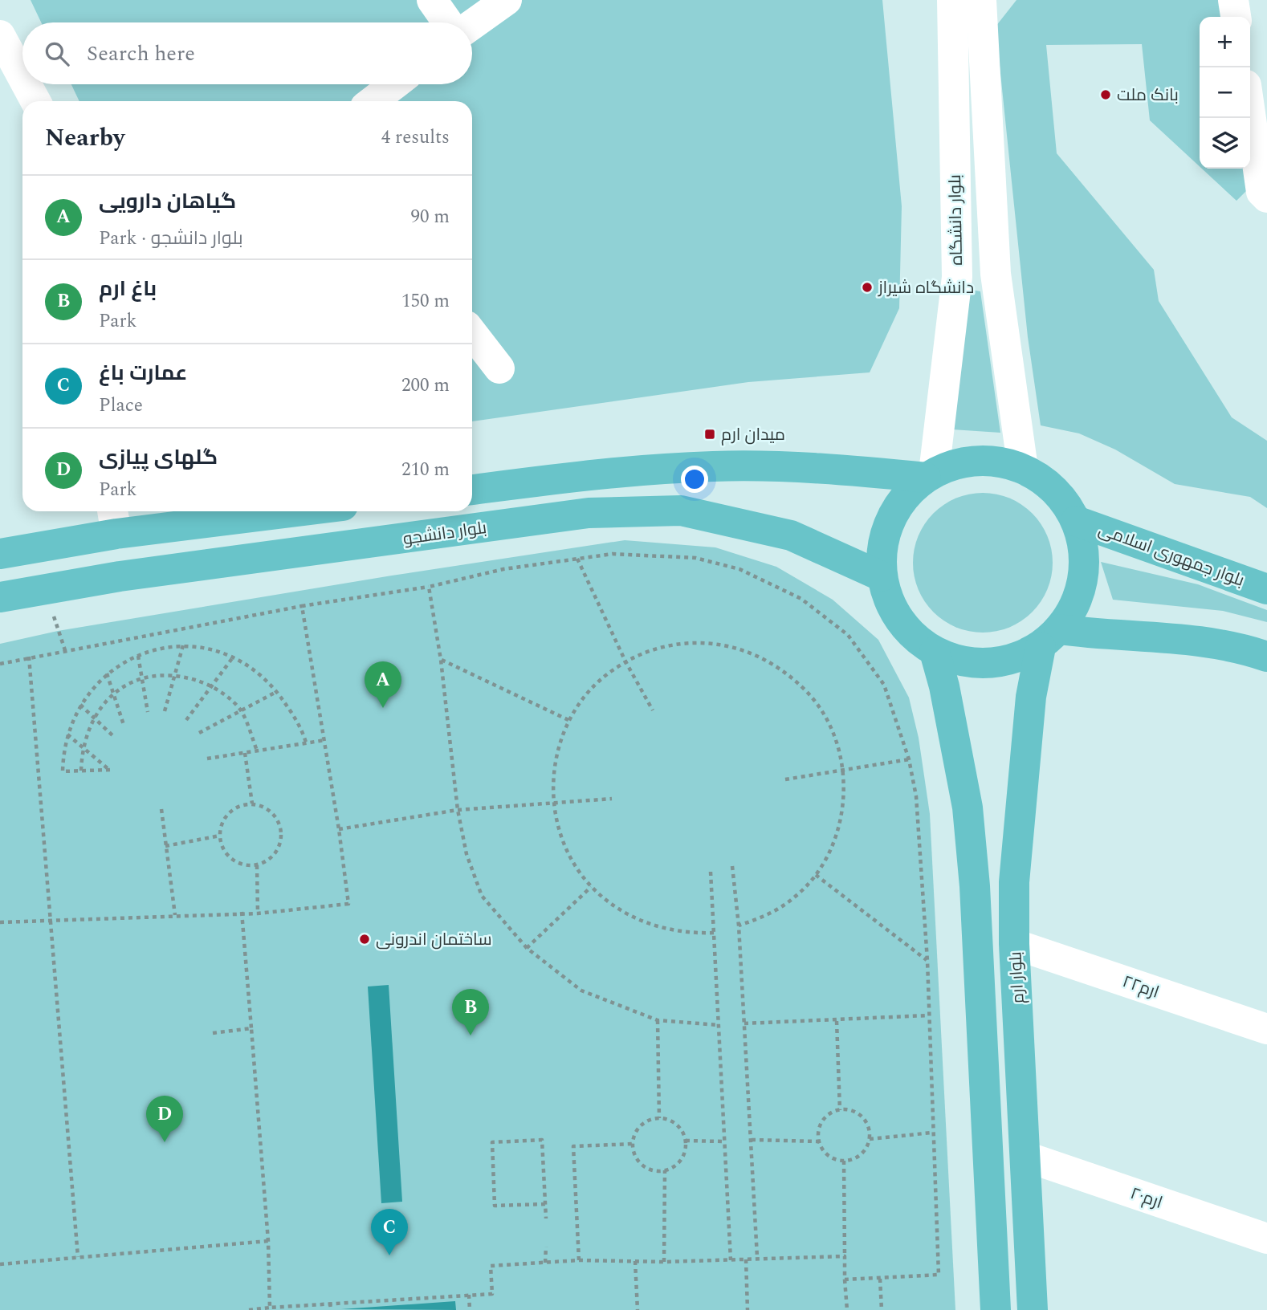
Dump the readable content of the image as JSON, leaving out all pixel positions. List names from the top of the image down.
{
  "streets": {
    "main road": ["بلوار دانشجو", "بلوار جمهوری اسلامی", "بلوار ارم"],
    "street": ["بلوار دانشگاه", "ارم۲۲", "ارم۲۰"]
  },
  "crossings": [
    ["بلوار ارم", "ارم۲۲"],
    ["بلوار ارم", "ارم۲۰"]
  ],
  "places": {
    "other": ["بانک ملت", "دانشگاه شیراز", "ساختمان اندرونی"],
    "transit": ["میدان ارم"]
  },
  "page": {
    "map_buttons": ["+", "−"],
    "search": "Search here",
    "heading": ["Nearby", "4 results"],
    "list": [
      {
        "mark": "A",
        "name": "گیاهان دارویی",
        "note": "Park · بلوار دانشجو",
        "value": "90 m"
      },
      {
        "mark": "B",
        "name": "باغ ارم",
        "note": "Park",
        "value": "150 m"
      },
      {
        "mark": "C",
        "name": "عمارت باغ",
        "note": "Place",
        "value": "200 m"
      },
      {
        "mark": "D",
        "name": "گلهای پیازی",
        "note": "Park",
        "value": "210 m"
      }
    ],
    "pins": [
      "A",
      "B",
      "D",
      "C"
    ]
  }
}
